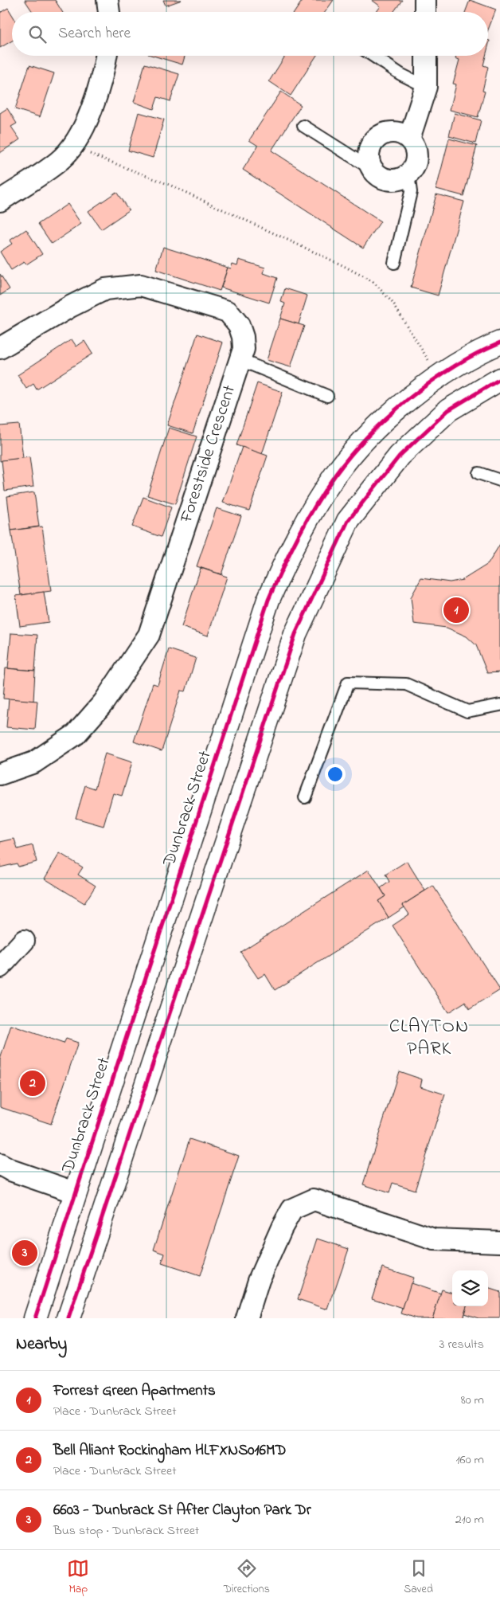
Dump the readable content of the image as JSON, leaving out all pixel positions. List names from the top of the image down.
{
  "streets": {
    "main road": ["Dunbrack Street"],
    "street": ["Forestside Crescent"]
  },
  "districts": ["CLAYTON PARK"],
  "page": {
    "search": "Search here",
    "pins": ["1", "2", "3"],
    "heading": ["Nearby", "3 results"],
    "list": [
      {
        "mark": "1",
        "name": "Forrest Green Apartments",
        "note": "Place · Dunbrack Street",
        "value": "80 m"
      },
      {
        "mark": "2",
        "name": "Bell Aliant Rockingham HLFXNS016MD",
        "note": "Place · Dunbrack Street",
        "value": "160 m"
      },
      {
        "mark": "3",
        "name": "6603 - Dunbrack St After Clayton Park Dr",
        "note": "Bus stop · Dunbrack Street",
        "value": "210 m"
      }
    ],
    "nav": ["Map", "Directions", "Saved"]
  }
}
